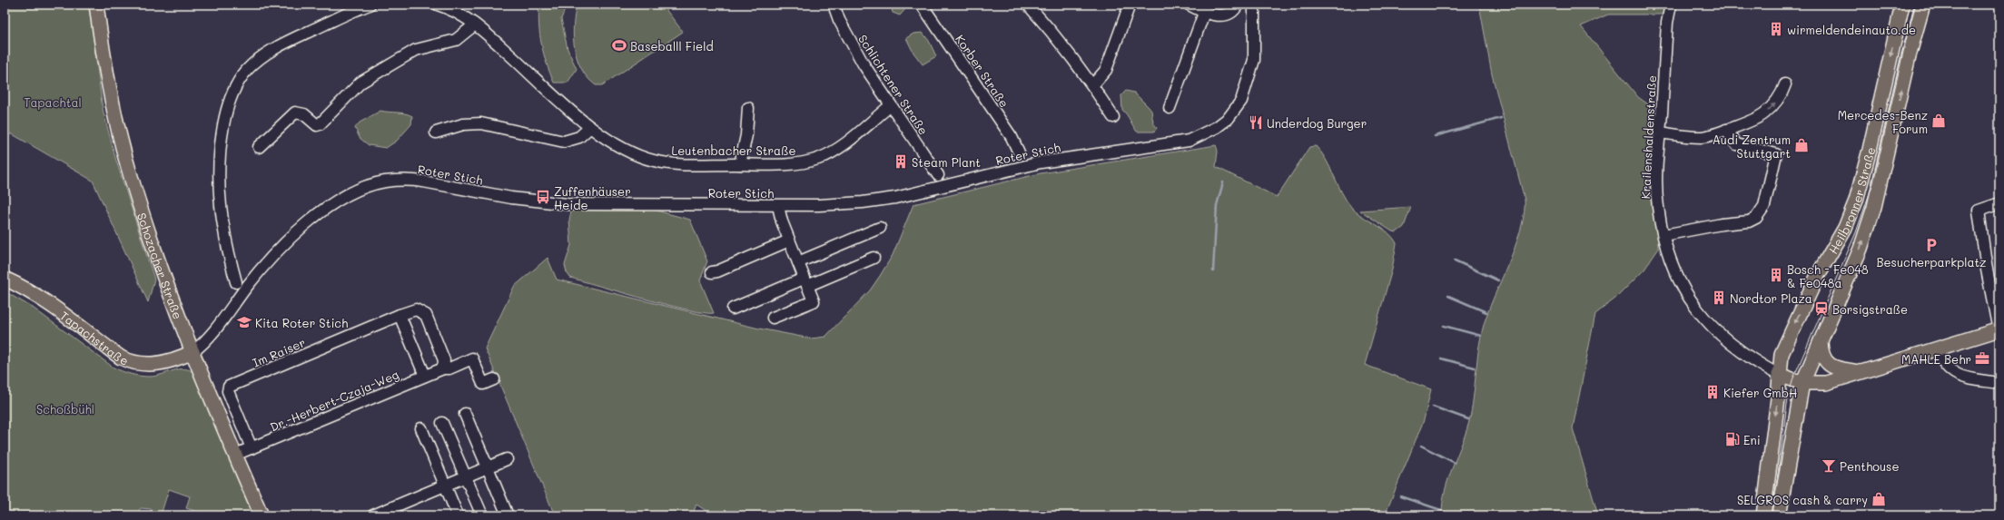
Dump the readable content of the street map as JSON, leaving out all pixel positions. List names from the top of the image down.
{
  "streets": {
    "main road": ["Heilbronner Straße", "Schozacher Straße", "Tapachstraße"],
    "street": [
      "Korber Straße",
      "Schlichtener Straße",
      "Krailenshaldenstraße",
      "Leutenbacher Straße",
      "Roter Stich",
      "Im Raiser",
      "Dr.-Herbert-Czaja-Weg"
    ]
  },
  "crossings": [
    ["Schlichtener Straße", "Leutenbacher Straße"],
    ["Krailenshaldenstraße", "Heilbronner Straße"],
    ["Roter Stich", "Schozacher Straße"],
    ["Roter Stich", "Tapachstraße"],
    ["Schozacher Straße", "Tapachstraße"],
    ["Schozacher Straße", "Dr.-Herbert-Czaja-Weg"],
    ["Im Raiser", "Dr.-Herbert-Czaja-Weg"]
  ],
  "parks": ["Tapachtal", "Schoßbühl"],
  "places": {
    "building": [
      "wirmeldendeinauto.de",
      "Steam Plant",
      "Bosch - Fe048 & Fe048a",
      "Nordtor Plaza",
      "Kiefer GmbH"
    ],
    "sports": ["Baseballl Field"],
    "shop": ["Mercedes-Benz Forum", "Audi Zentrum Stuttgart", "SELGROS cash & carry"],
    "restaurant": ["Underdog Burger"],
    "bus stop": ["Zuffenhäuser Heide"],
    "parking": ["Besucherparkplatz"],
    "station": ["Borsigstraße"],
    "school or university": ["Kita Roter Stich"],
    "office": ["MAHLE Behr"],
    "fuel station": ["Eni"],
    "bar": ["Penthouse"]
  }
}
